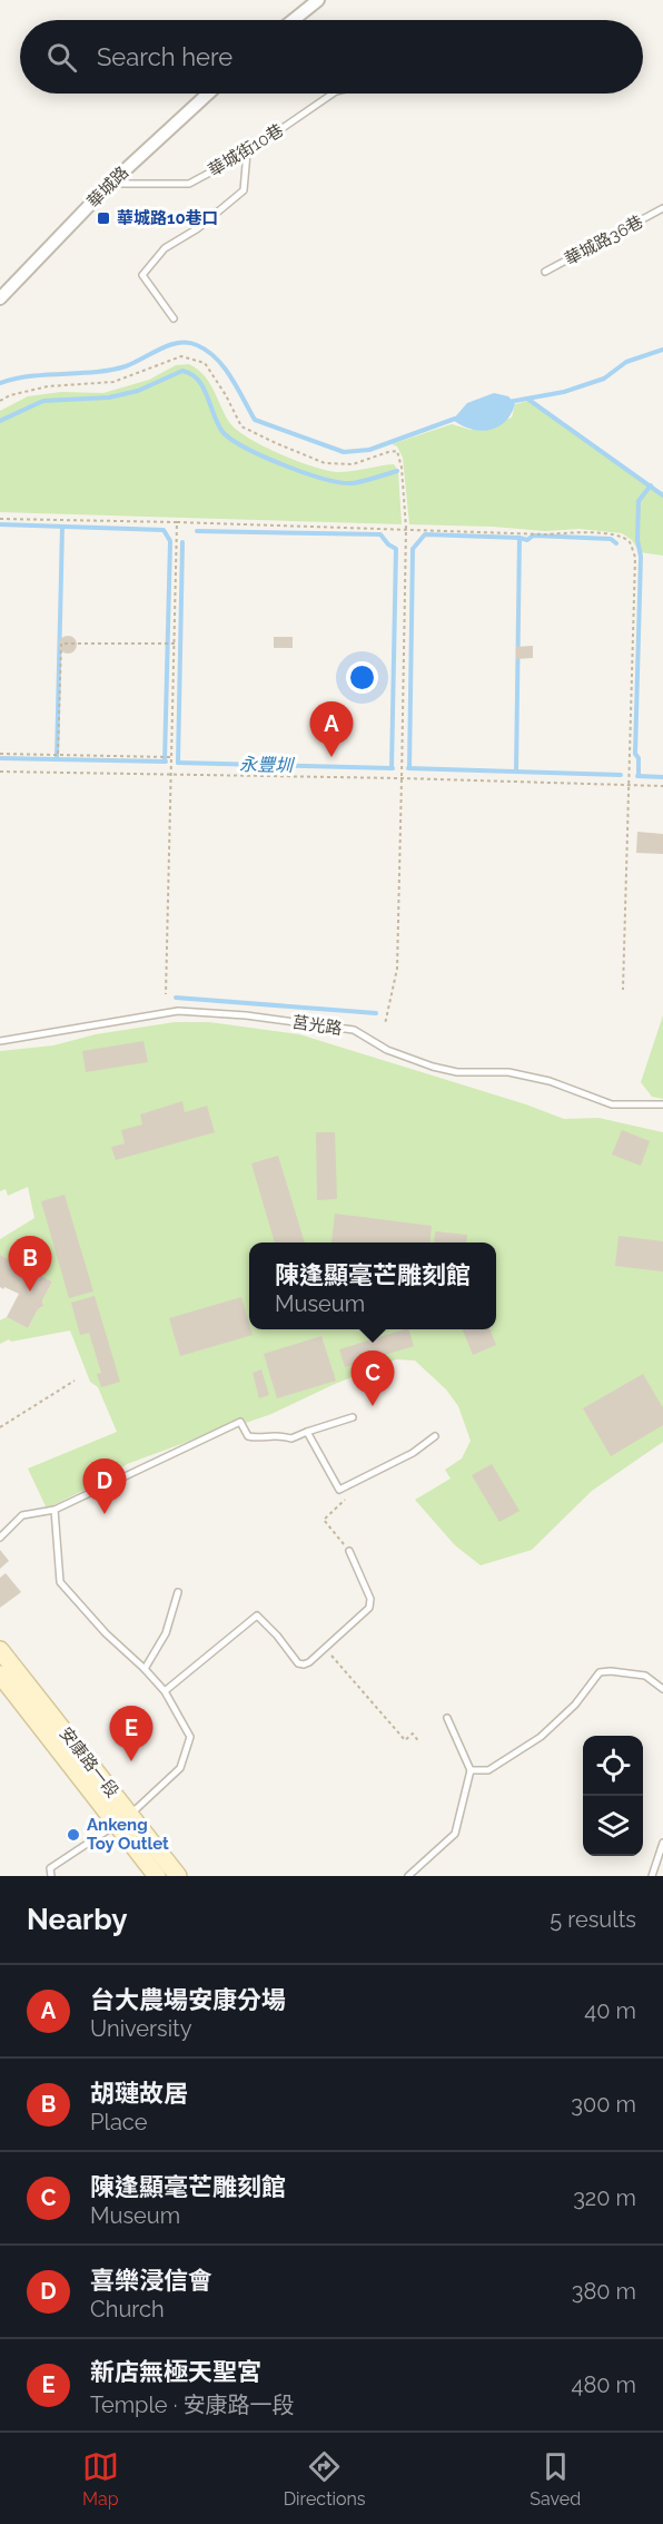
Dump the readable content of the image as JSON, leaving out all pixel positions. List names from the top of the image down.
{
  "streets": {
    "main road": ["安康路一段"],
    "street": ["華城路"],
    "lane": ["華城街10巷", "華城路36巷", "莒光路"]
  },
  "crossings": [
    ["華城街10巷", "華城路"]
  ],
  "water": ["永豐圳"],
  "places": {
    "transit": ["華城路10巷口"],
    "other": ["Ankeng Toy Outlet"]
  },
  "page": {
    "search": "Search here",
    "pins": [
      "A",
      "B",
      "C",
      "D",
      "E"
    ],
    "popup": ["陳逢顯毫芒雕刻館", "Museum"],
    "heading": ["Nearby", "5 results"],
    "list": [
      {
        "mark": "A",
        "name": "台大農場安康分場",
        "note": "University",
        "value": "40 m"
      },
      {
        "mark": "B",
        "name": "胡璉故居",
        "note": "Place",
        "value": "300 m"
      },
      {
        "mark": "C",
        "name": "陳逢顯毫芒雕刻館",
        "note": "Museum",
        "value": "320 m"
      },
      {
        "mark": "D",
        "name": "喜樂浸信會",
        "note": "Church",
        "value": "380 m"
      },
      {
        "mark": "E",
        "name": "新店無極天聖宮",
        "note": "Temple · 安康路一段",
        "value": "480 m"
      }
    ],
    "nav": ["Map", "Directions", "Saved"]
  }
}
